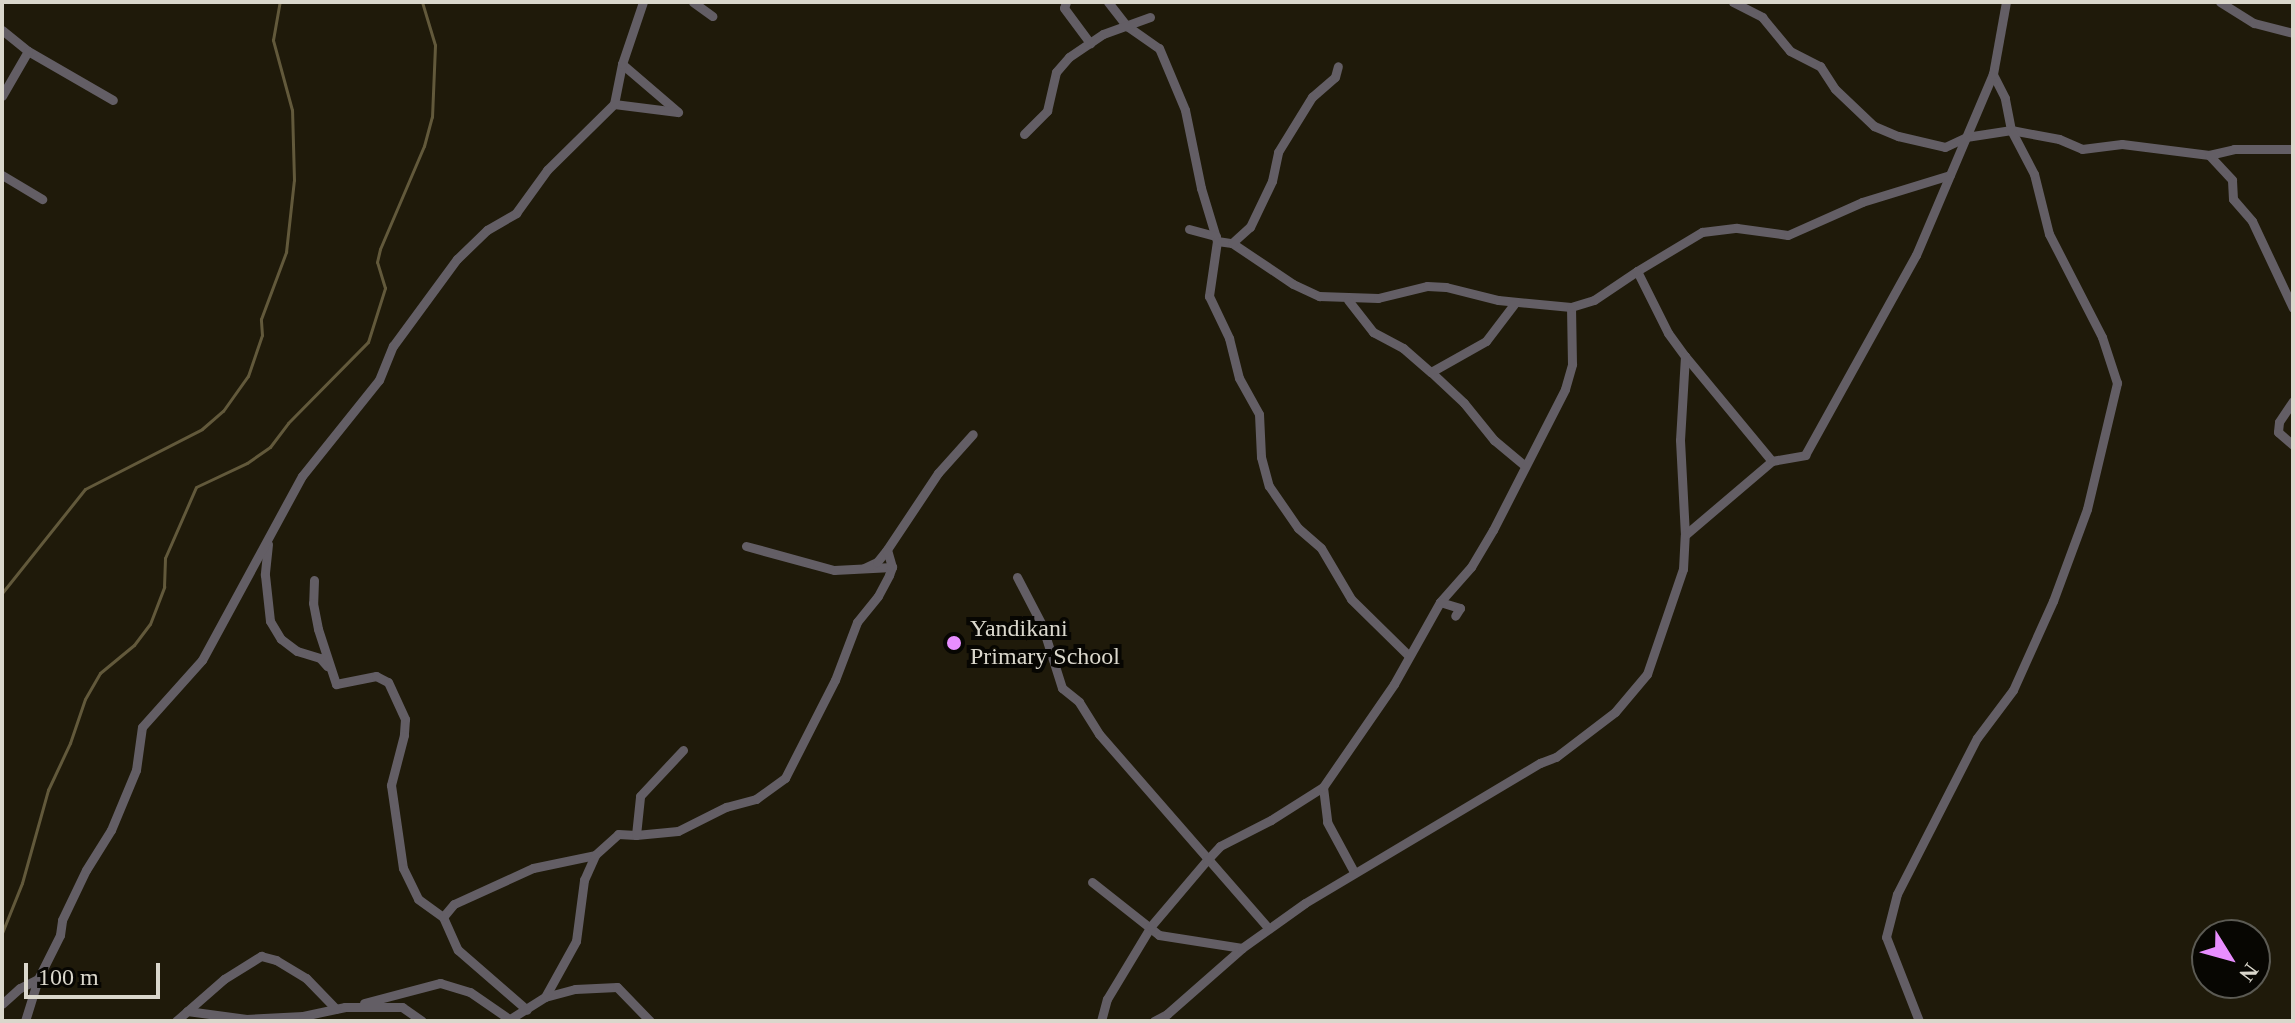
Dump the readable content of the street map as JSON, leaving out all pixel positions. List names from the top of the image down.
{
  "places": ["Yandikani Primary School"],
  "scale_bar": "100 m",
  "north": "bottom right"
}
